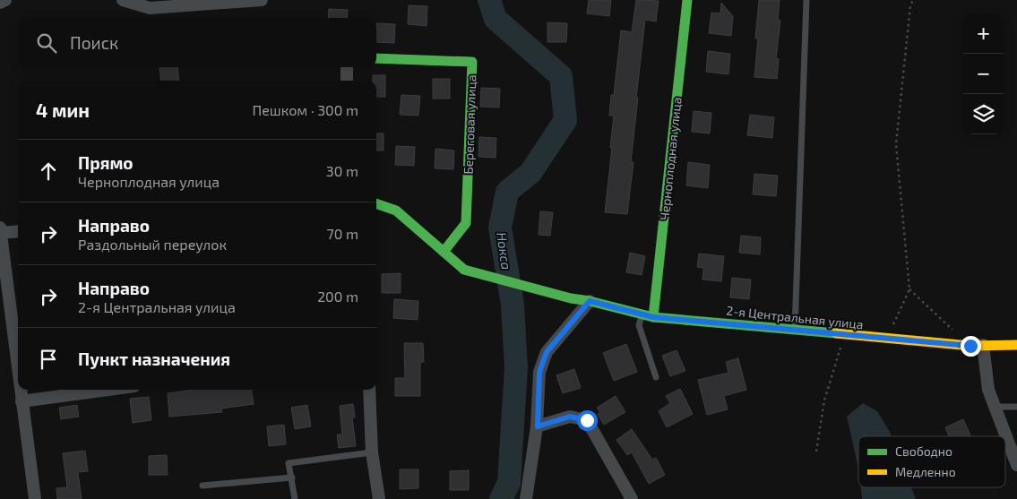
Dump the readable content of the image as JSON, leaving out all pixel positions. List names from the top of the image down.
{
  "streets": {
    "street": ["Береговая улица", "Черноплодная улица", "2-я Центральная улица"]
  },
  "crossings": [
    ["Береговая улица", "2-я Центральная улица"],
    ["Черноплодная улица", "2-я Центральная улица"]
  ],
  "water": ["Нокса"],
  "legend": ["Свободно", "Медленно"],
  "page": {
    "map_buttons": ["+", "−"],
    "search": "Поиск",
    "heading": ["4 мин", "Пешком · 300 m"],
    "list": [
      ["Прямо", "Черноплодная улица", "30 m"],
      ["Направо", "Раздольный переулок", "70 m"],
      ["Направо", "2-я Центральная улица", "200 m"],
      "Пункт назначения"
    ]
  }
}
